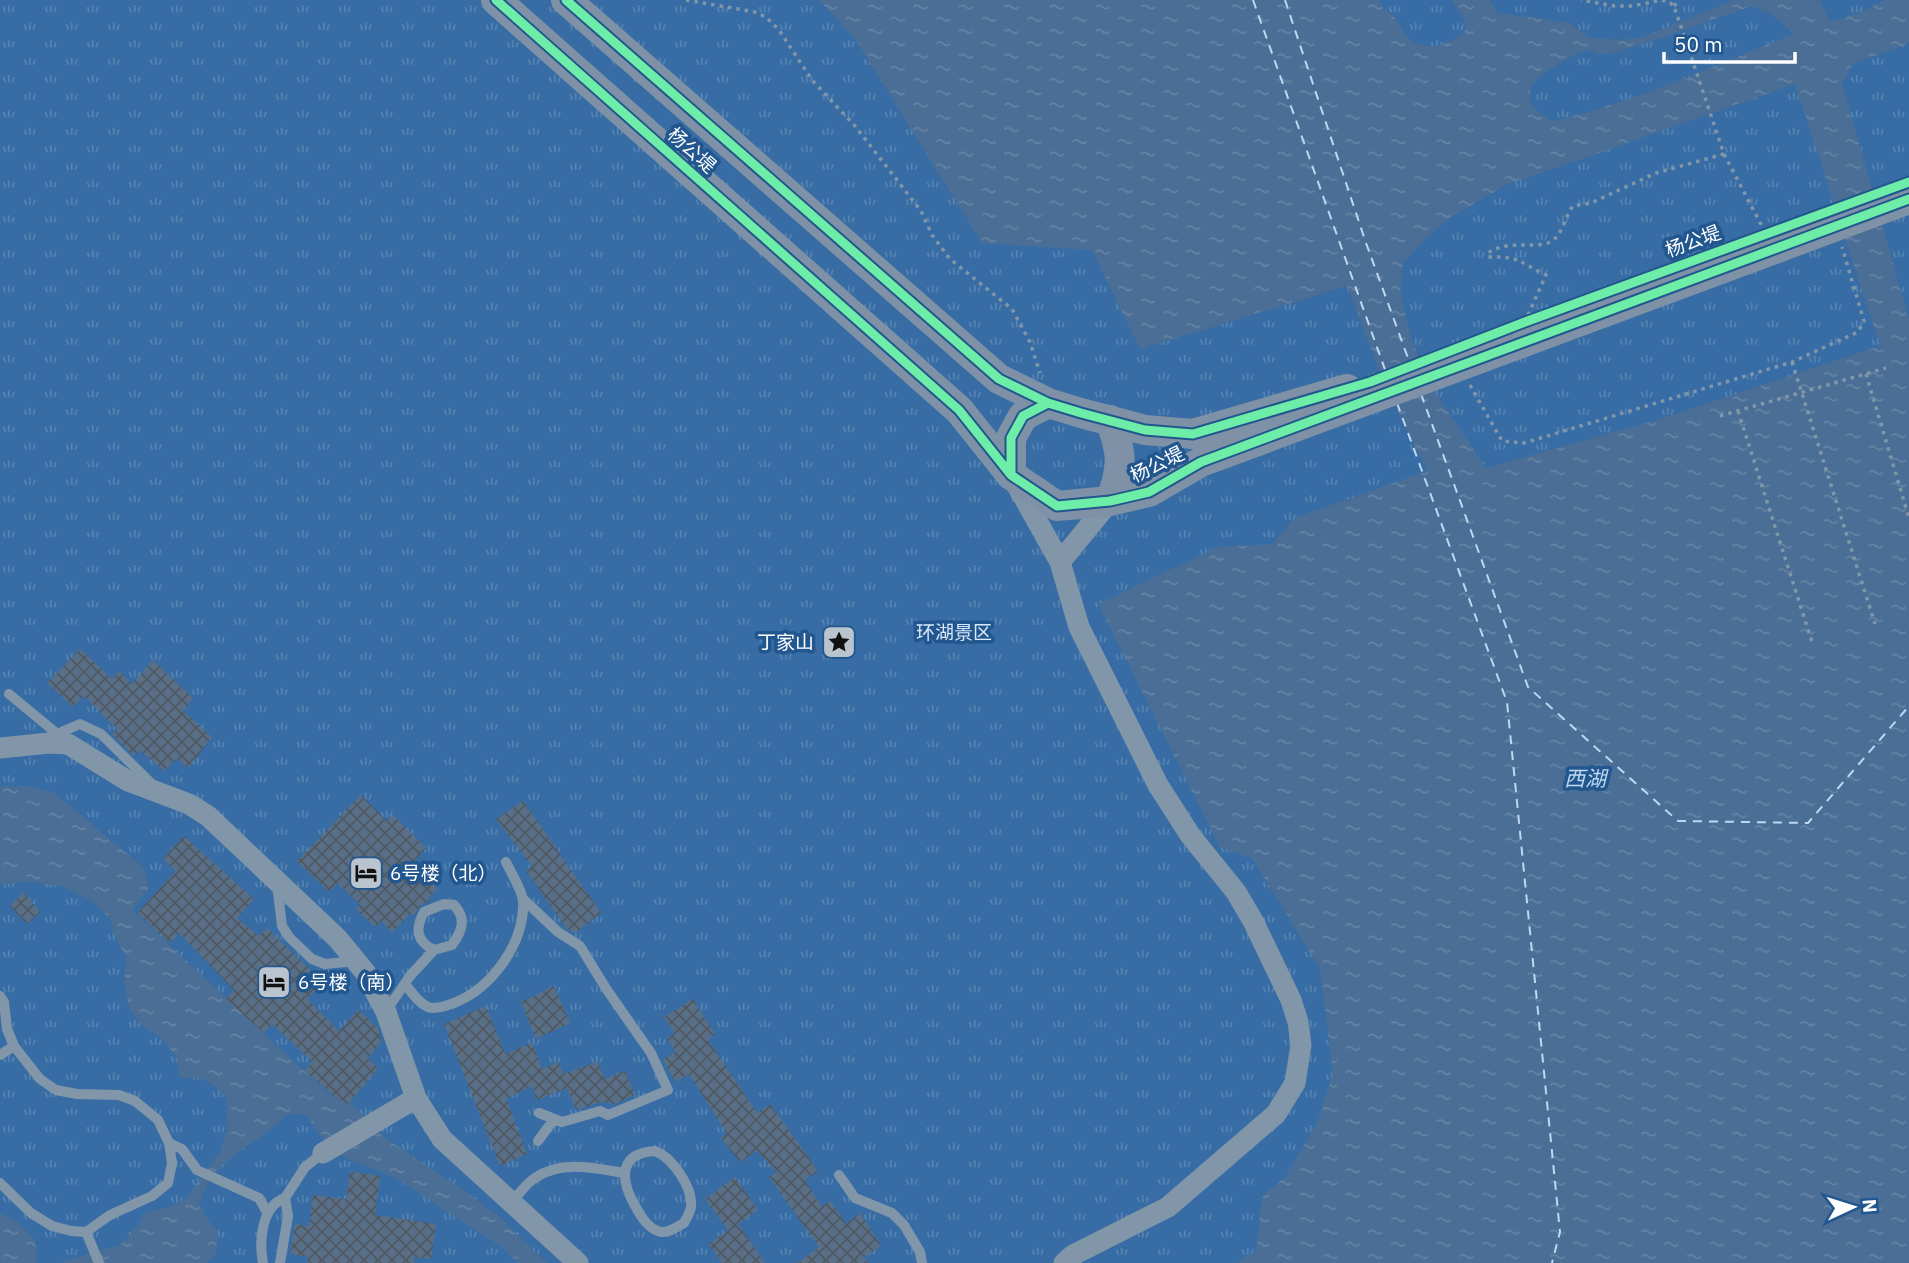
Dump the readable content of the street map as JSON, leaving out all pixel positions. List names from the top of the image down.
{
  "streets": {
    "main road": ["杨公堤"]
  },
  "water": ["西湖"],
  "parks": ["环湖景区"],
  "places": {
    "place": ["丁家山"],
    "hotel": ["6号楼（北）", "6号楼（南）"]
  },
  "scale_bar": "50 m",
  "north": "right"
}
